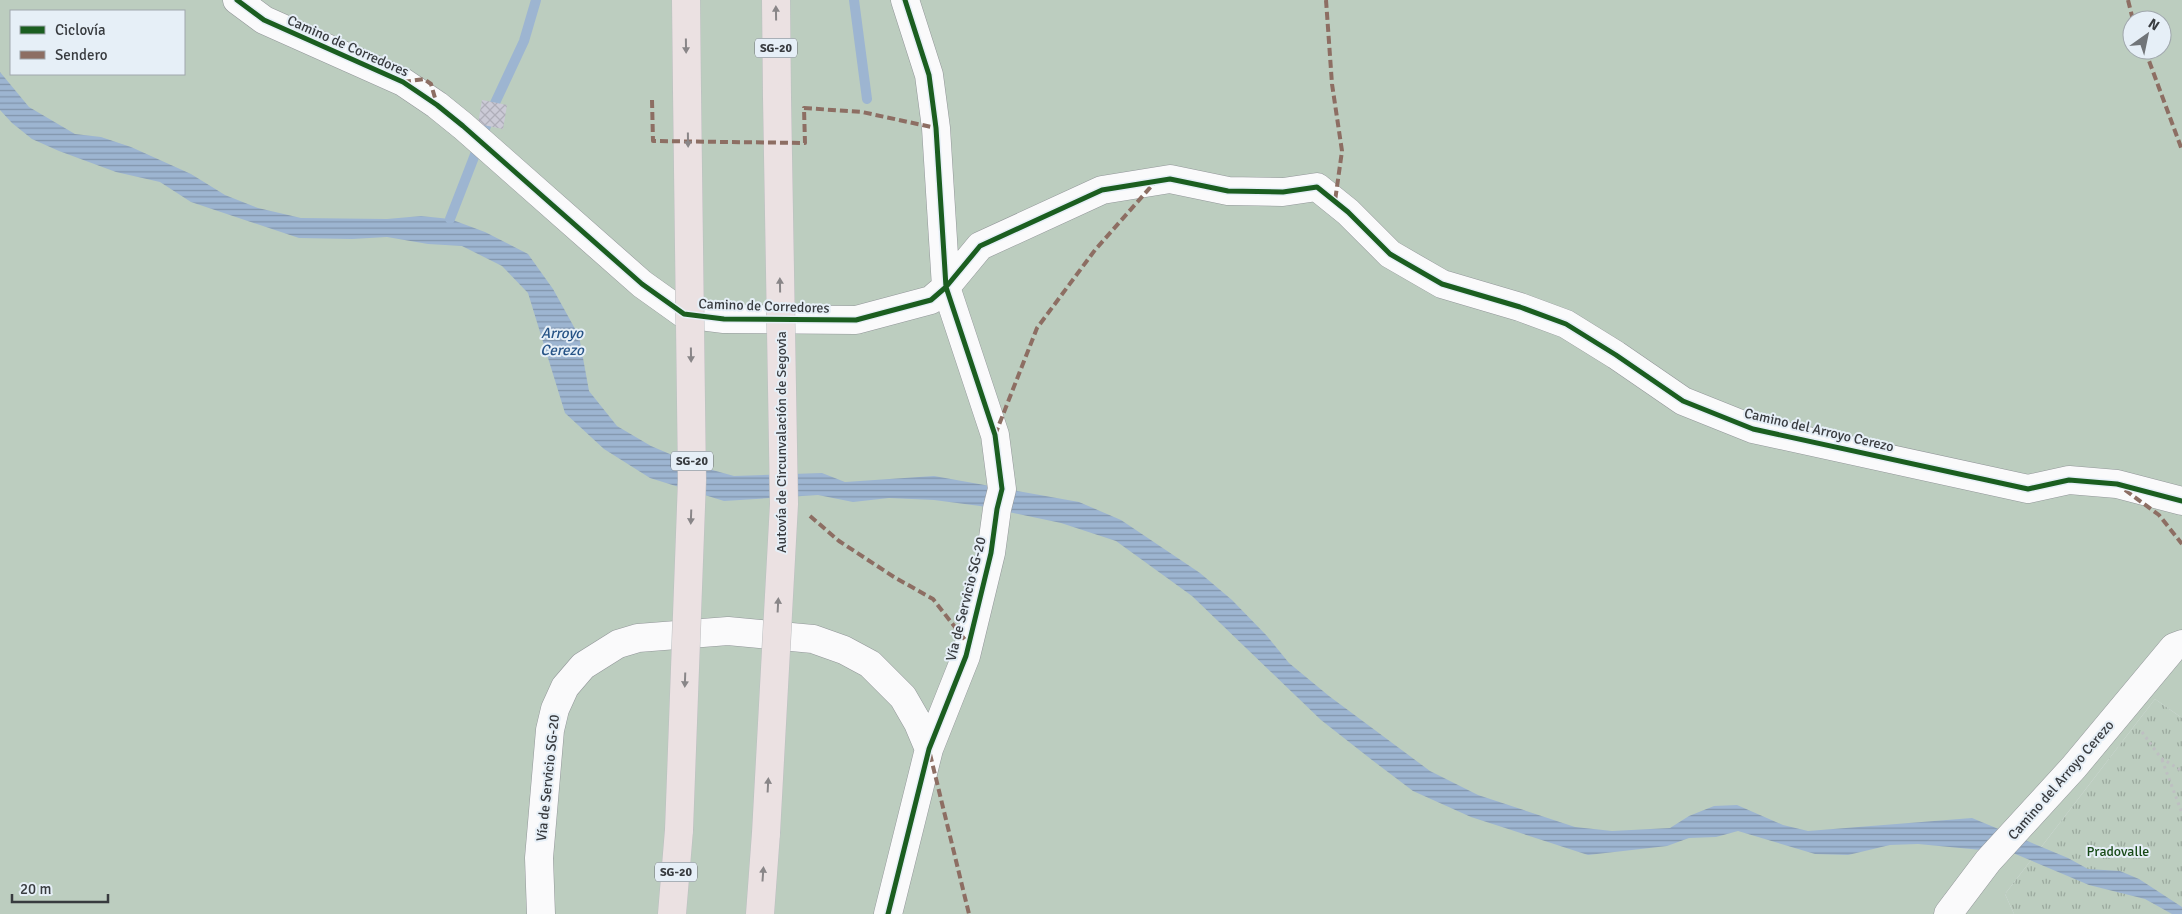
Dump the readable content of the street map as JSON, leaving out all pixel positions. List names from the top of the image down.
{
  "streets": {
    "highway": ["SG-20", "Autovía de Circunvalación de Segovia"],
    "street": ["Camino de Corredores", "Camino del Arroyo Cerezo", "Vía de Servicio SG-20"]
  },
  "crossings": [
    ["Camino de Corredores", "Camino del Arroyo Cerezo"],
    ["Camino de Corredores", "Vía de Servicio SG-20"],
    ["Camino del Arroyo Cerezo", "Vía de Servicio SG-20"]
  ],
  "water": ["Arroyo Cerezo"],
  "parks": ["Pradovalle"],
  "legend": ["Ciclovía", "Sendero"],
  "scale_bar": "20 m",
  "north": "top right"
}
